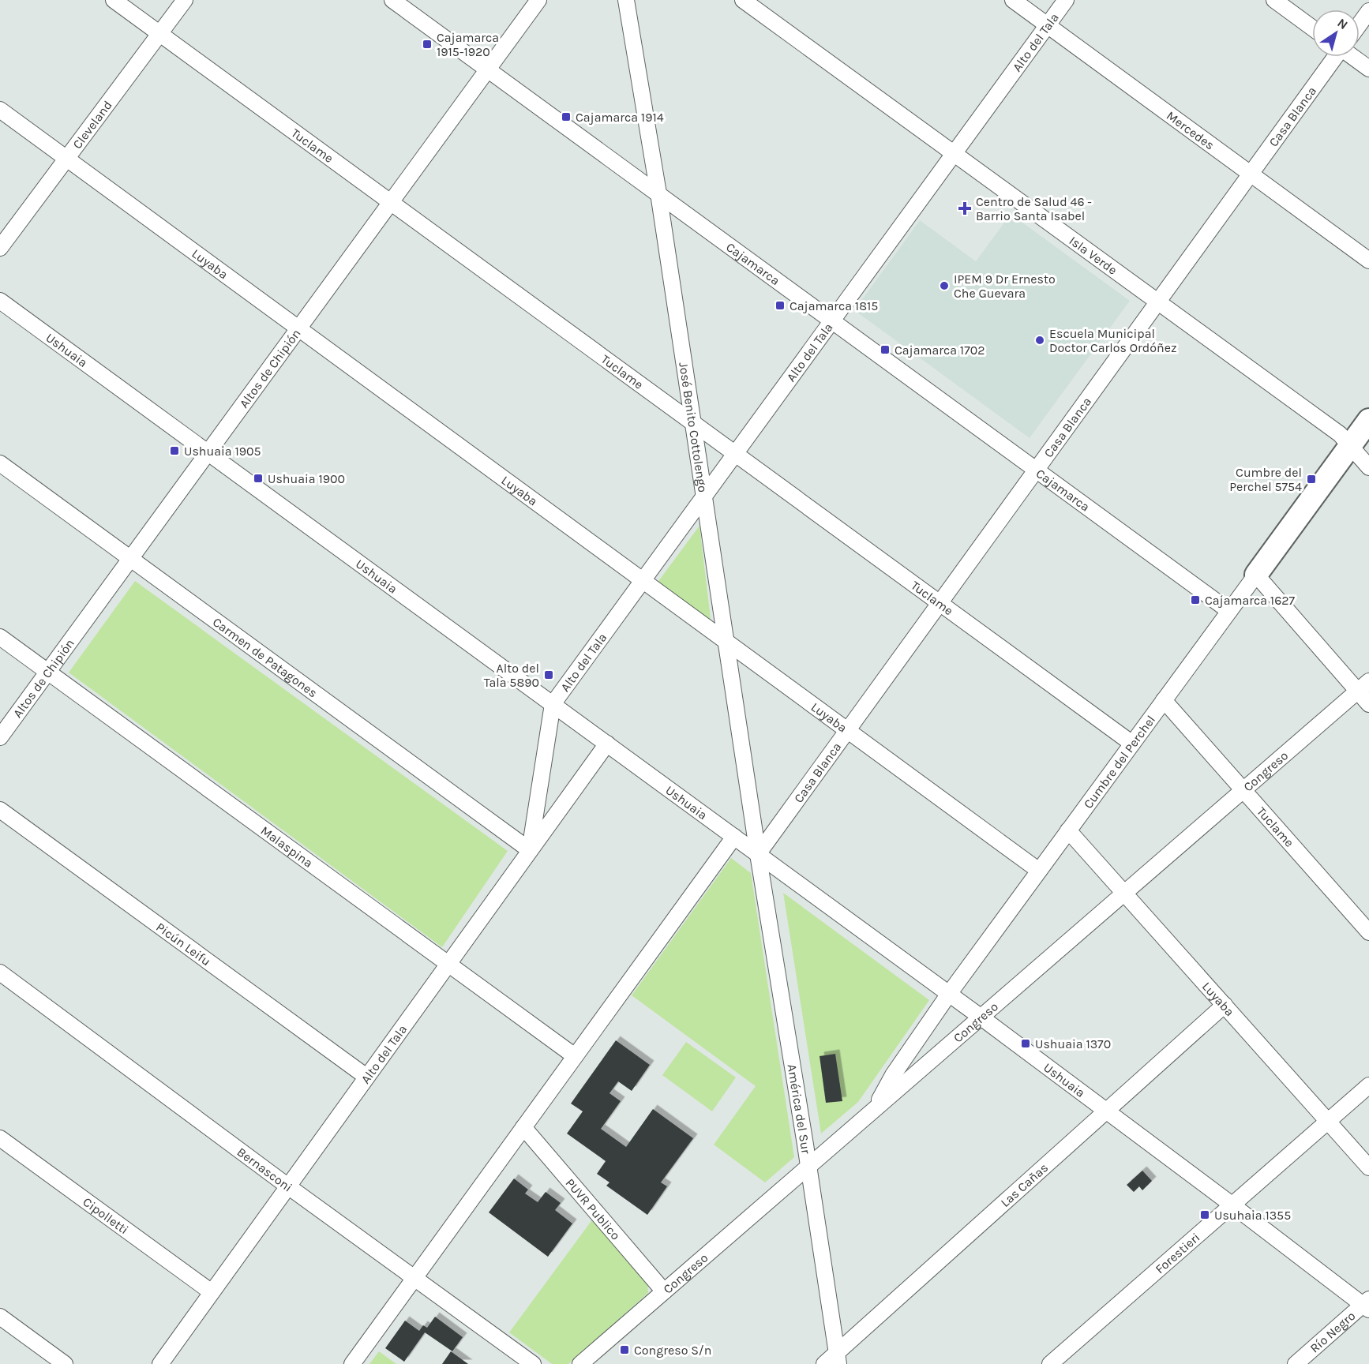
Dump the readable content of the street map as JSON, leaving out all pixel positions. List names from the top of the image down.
{
  "streets": {
    "main road": ["Cumbre del Perchel"],
    "street": [
      "Alto del Tala",
      "Casa Blanca",
      "Cleveland",
      "Mercedes",
      "Tuclame",
      "Isla Verde",
      "Luyaba",
      "Cajamarca",
      "Ushuaia",
      "Altos de Chipión",
      "José Benito Cottolengo",
      "Carmen de Patagones",
      "Congreso",
      "Malaspina",
      "Picún Leifu",
      "América del Sur",
      "Bernasconi",
      "Las Cañas",
      "PUVR Publico",
      "Cipolletti",
      "Forestieri",
      "Río Negro"
    ]
  },
  "crossings": [
    ["Alto del Tala", "Mercedes"],
    ["Alto del Tala", "Tuclame"],
    ["Alto del Tala", "Isla Verde"],
    ["Alto del Tala", "Luyaba"],
    ["Alto del Tala", "Cajamarca"],
    ["Alto del Tala", "Ushuaia"],
    ["Alto del Tala", "José Benito Cottolengo"],
    ["Alto del Tala", "Carmen de Patagones"],
    ["Alto del Tala", "Malaspina"],
    ["Alto del Tala", "Picún Leifu"],
    ["Alto del Tala", "Bernasconi"],
    ["Alto del Tala", "Cipolletti"],
    ["Casa Blanca", "Mercedes"],
    ["Casa Blanca", "Tuclame"],
    ["Casa Blanca", "Isla Verde"],
    ["Casa Blanca", "Luyaba"],
    ["Casa Blanca", "Cajamarca"],
    ["Casa Blanca", "Ushuaia"],
    ["Casa Blanca", "José Benito Cottolengo"],
    ["Casa Blanca", "América del Sur"],
    ["Cleveland", "Tuclame"],
    ["Cleveland", "Luyaba"],
    ["Tuclame", "Altos de Chipión"],
    ["Tuclame", "José Benito Cottolengo"],
    ["Tuclame", "Cumbre del Perchel"],
    ["Tuclame", "Congreso"],
    ["Isla Verde", "Cumbre del Perchel"],
    ["Luyaba", "Altos de Chipión"],
    ["Luyaba", "José Benito Cottolengo"],
    ["Luyaba", "Cumbre del Perchel"],
    ["Luyaba", "Congreso"],
    ["Luyaba", "Las Cañas"],
    ["Luyaba", "Forestieri"],
    ["Cajamarca", "Altos de Chipión"],
    ["Cajamarca", "José Benito Cottolengo"],
    ["Cajamarca", "Cumbre del Perchel"],
    ["Ushuaia", "Altos de Chipión"],
    ["Ushuaia", "José Benito Cottolengo"],
    ["Ushuaia", "Cumbre del Perchel"],
    ["Ushuaia", "Congreso"],
    ["Ushuaia", "América del Sur"],
    ["Ushuaia", "Las Cañas"],
    ["Ushuaia", "Forestieri"],
    ["Ushuaia", "Río Negro"],
    ["Altos de Chipión", "Carmen de Patagones"],
    ["Altos de Chipión", "Malaspina"],
    ["José Benito Cottolengo", "América del Sur"],
    ["Cumbre del Perchel", "Congreso"],
    ["Congreso", "América del Sur"],
    ["Congreso", "PUVR Publico"],
    ["América del Sur", "Las Cañas"]
  ],
  "places": {
    "transit": [
      "Cajamarca 1915-1920",
      "Cajamarca 1914",
      "Cajamarca 1815",
      "Cajamarca 1702",
      "Ushuaia 1905",
      "Ushuaia 1900",
      "Cumbre del Perchel 5754",
      "Cajamarca 1627",
      "Alto del Tala 5890",
      "Ushuaia 1370",
      "Usuhaia 1355",
      "Congreso S/n"
    ],
    "health": ["Centro de Salud 46 - Barrio Santa Isabel"],
    "other": ["IPEM 9 Dr Ernesto Che Guevara", "Escuela Municipal Doctor Carlos Ordóñez"]
  },
  "north": "top right"
}
